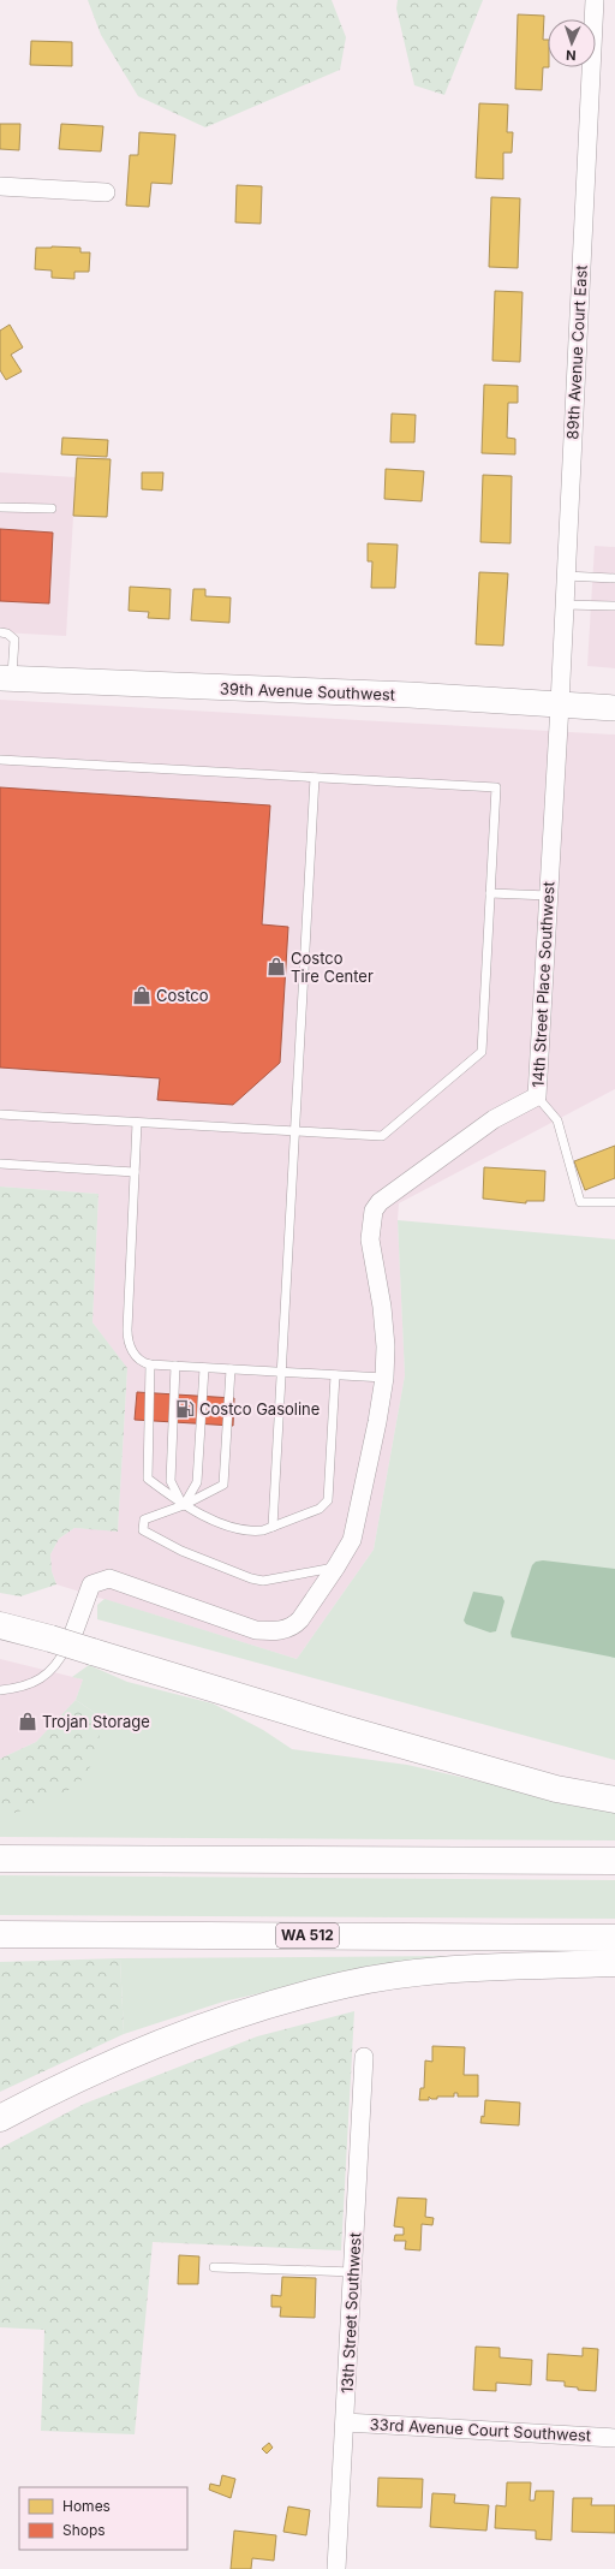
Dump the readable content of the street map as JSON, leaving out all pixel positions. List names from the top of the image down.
{
  "streets": {
    "highway": ["WA 512"],
    "main road": ["39th Avenue Southwest"],
    "street": [
      "89th Avenue Court East",
      "14th Street Place Southwest",
      "13th Street Southwest",
      "33rd Avenue Court Southwest"
    ]
  },
  "crossings": [
    ["89th Avenue Court East", "39th Avenue Southwest"],
    ["89th Avenue Court East", "14th Street Place Southwest"],
    ["39th Avenue Southwest", "14th Street Place Southwest"],
    ["13th Street Southwest", "33rd Avenue Court Southwest"]
  ],
  "places": {
    "shop": ["Costco Tire Center", "Costco", "Trojan Storage"],
    "fuel station": ["Costco Gasoline"]
  },
  "legend": ["Homes", "Shops"],
  "north": "bottom"
}
